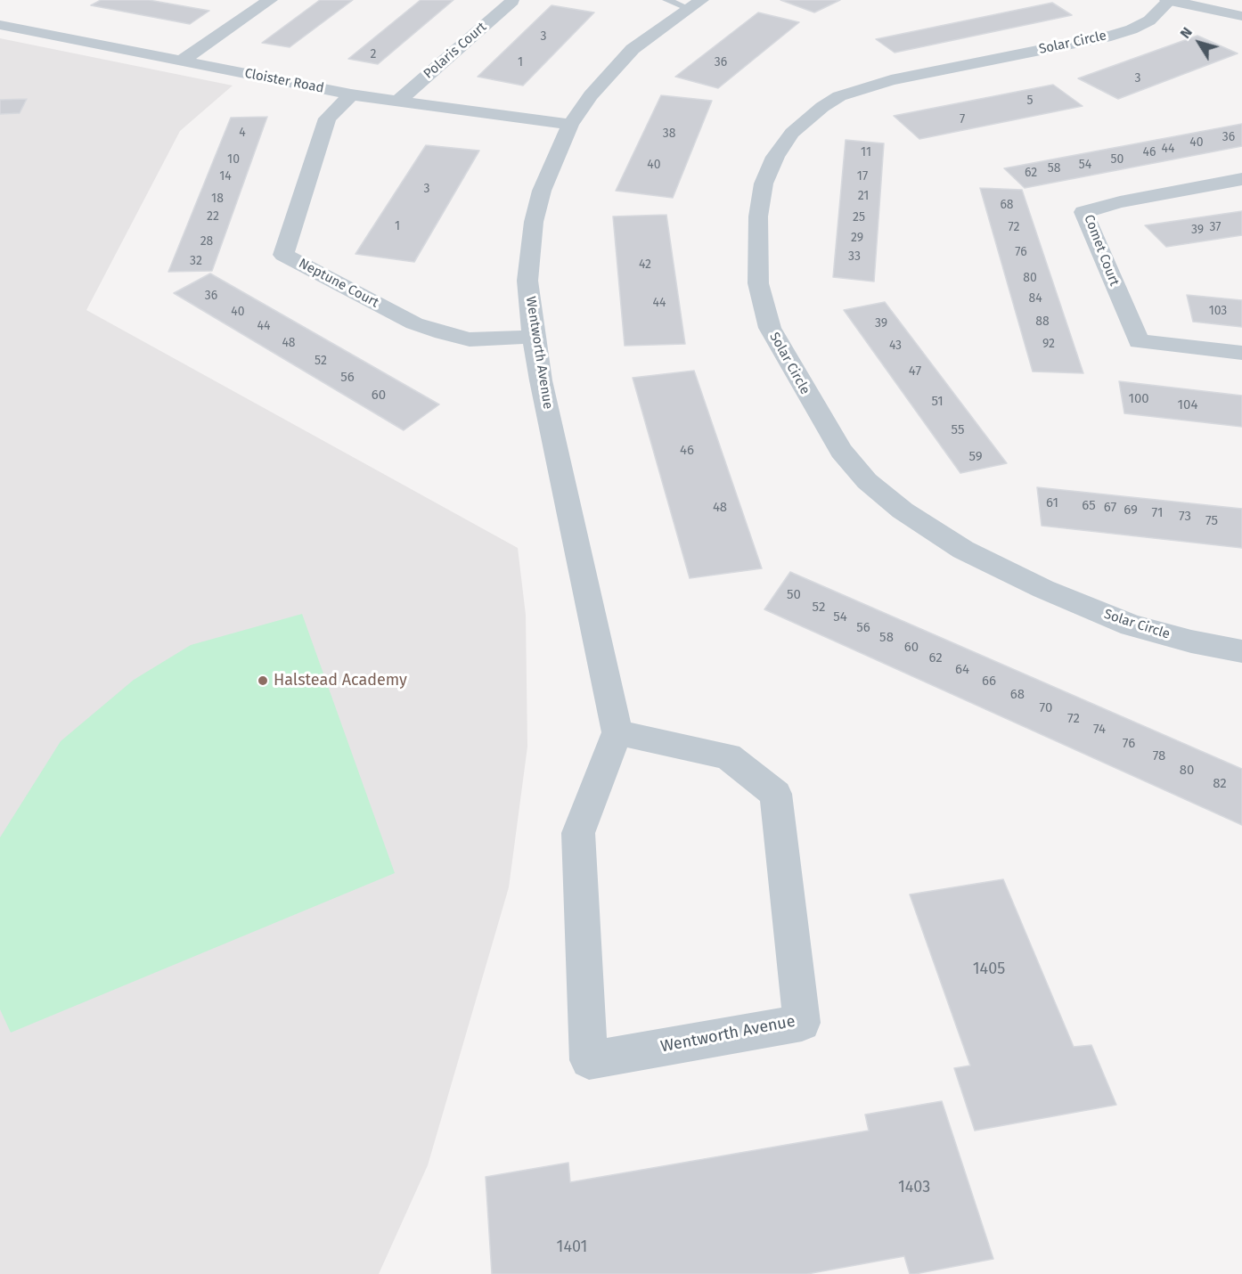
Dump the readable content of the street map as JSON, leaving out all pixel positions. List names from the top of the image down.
{
  "streets": {
    "street": [
      "Solar Circle",
      "Polaris Court",
      "Cloister Road",
      "Comet Court",
      "Neptune Court",
      "Wentworth Avenue"
    ]
  },
  "crossings": [
    ["Polaris Court", "Cloister Road"],
    ["Cloister Road", "Neptune Court"],
    ["Cloister Road", "Wentworth Avenue"],
    ["Neptune Court", "Wentworth Avenue"]
  ],
  "places": ["Halstead Academy"],
  "house_numbers": [
    "3",
    "2",
    "1",
    "36",
    "3",
    "5",
    "7",
    "4",
    "38",
    "36",
    "40",
    "44",
    "11",
    "46",
    "10",
    "50",
    "40",
    "54",
    "58",
    "62",
    "14",
    "17",
    "3",
    "21",
    "18",
    "68",
    "22",
    "25",
    "1",
    "72",
    "37",
    "39",
    "29",
    "28",
    "76",
    "33",
    "32",
    "42",
    "80",
    "36",
    "84",
    "44",
    "103",
    "40",
    "88",
    "39",
    "44",
    "48",
    "92",
    "43",
    "52",
    "47",
    "56",
    "60",
    "100",
    "51",
    "104",
    "55",
    "46",
    "59",
    "61",
    "65",
    "48",
    "67",
    "69",
    "71",
    "73",
    "75",
    "50",
    "52",
    "54",
    "56",
    "58",
    "60",
    "62",
    "64",
    "66",
    "68",
    "70",
    "72",
    "74",
    "76",
    "78",
    "80",
    "82",
    "1405",
    "1403",
    "1401"
  ],
  "north": "top left"
}
